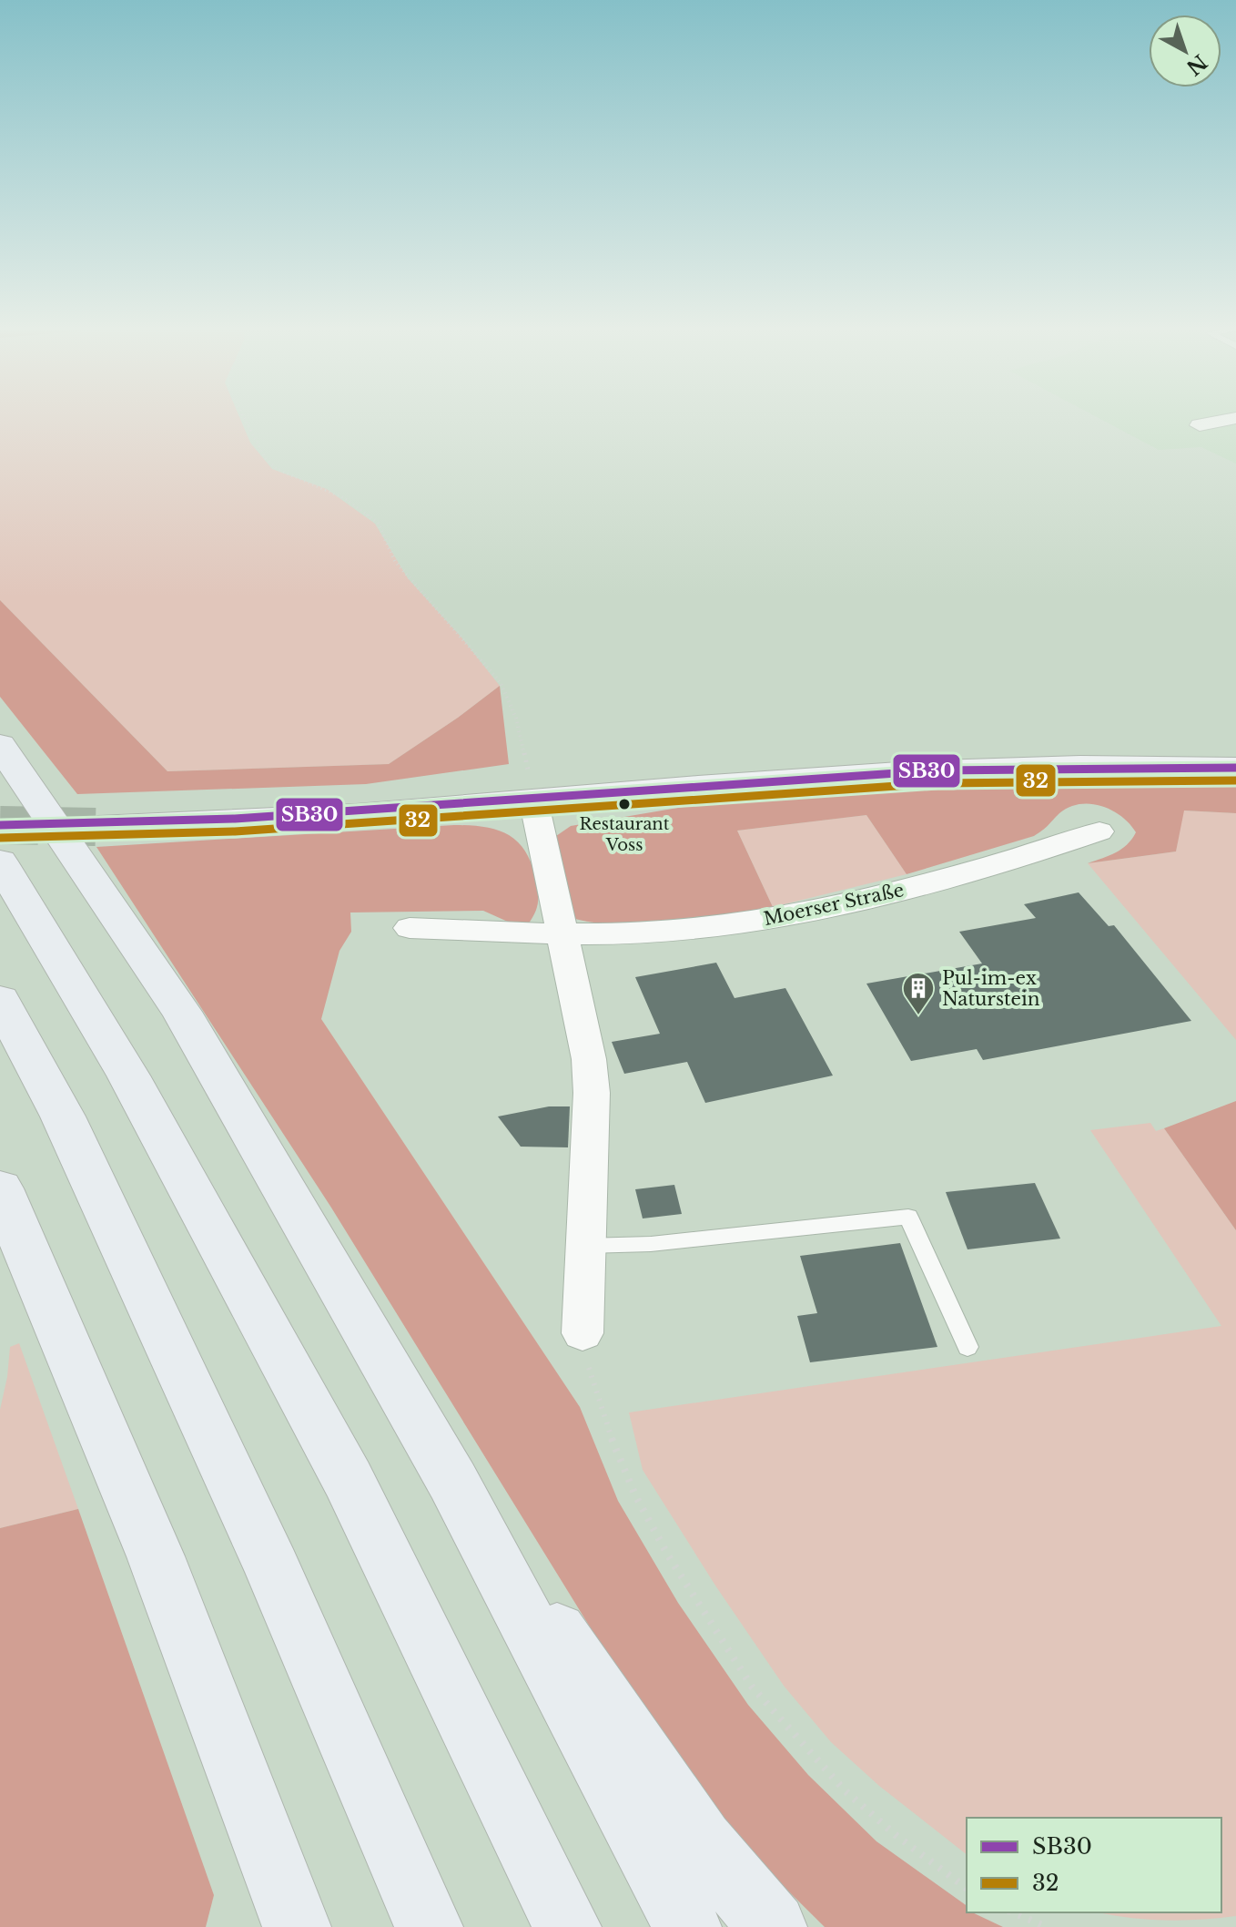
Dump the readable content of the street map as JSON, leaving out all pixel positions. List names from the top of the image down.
{
  "streets": {
    "street": ["Moerser Straße"]
  },
  "places": {
    "other": ["Restaurant Voss"],
    "building": ["Pul-im-ex Naturstein"]
  },
  "lines": ["transit line SB30", "transit line 32"],
  "legend": ["SB30", "32"],
  "north": "bottom right"
}
